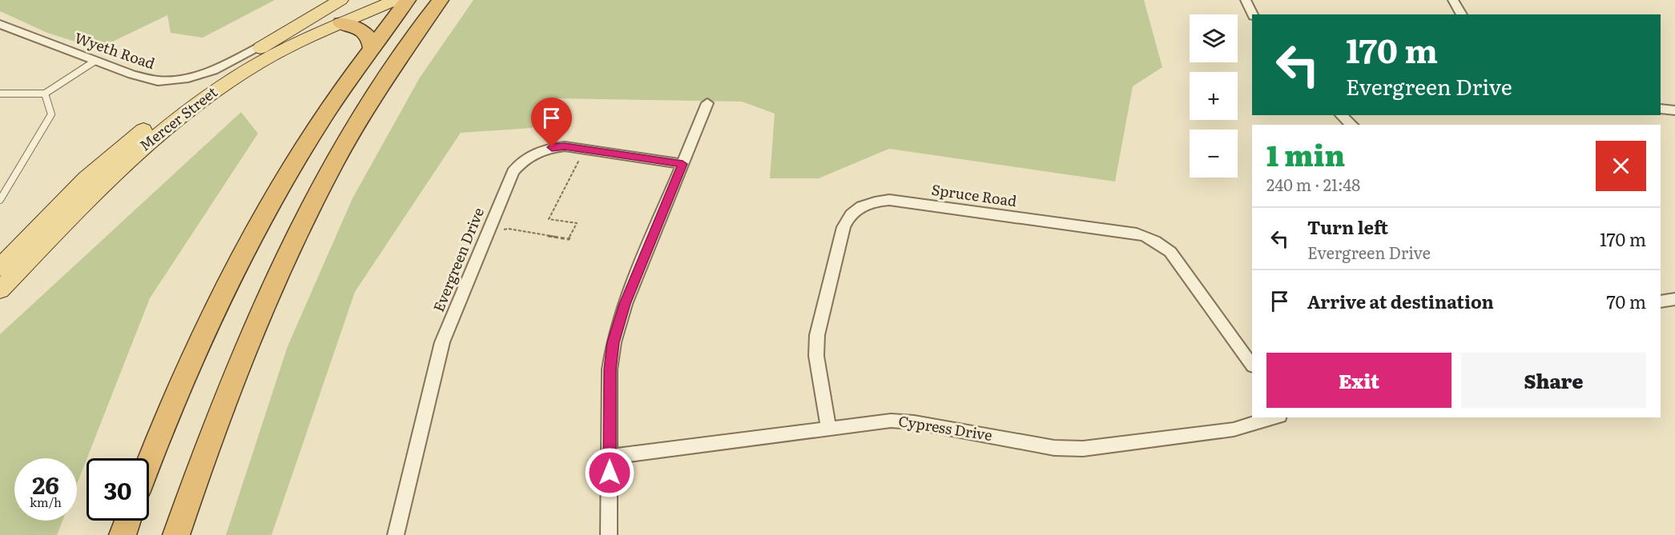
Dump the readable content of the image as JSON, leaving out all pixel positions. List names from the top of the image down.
{
  "streets": {
    "main road": ["Mercer Street"],
    "street": [
      "Wyeth Road",
      "Spruce Road",
      "Evergreen Drive",
      "Cypress Drive"
    ]
  },
  "crossings": [
    ["Wyeth Road", "Mercer Street"],
    ["Spruce Road", "Cypress Drive"]
  ],
  "page": {
    "map_buttons": ["+", "−"],
    "turn": ["170 m", "Evergreen Drive"],
    "heading": ["1 min", "240 m · 21:48"],
    "list": [
      {
        "name": "Turn left",
        "note": "Evergreen Drive",
        "value": "170 m"
      },
      {
        "name": "Arrive at destination",
        "value": "70 m"
      }
    ],
    "buttons": ["Exit", "Share"],
    "speed": "26 km/h",
    "limit": "30"
  }
}
